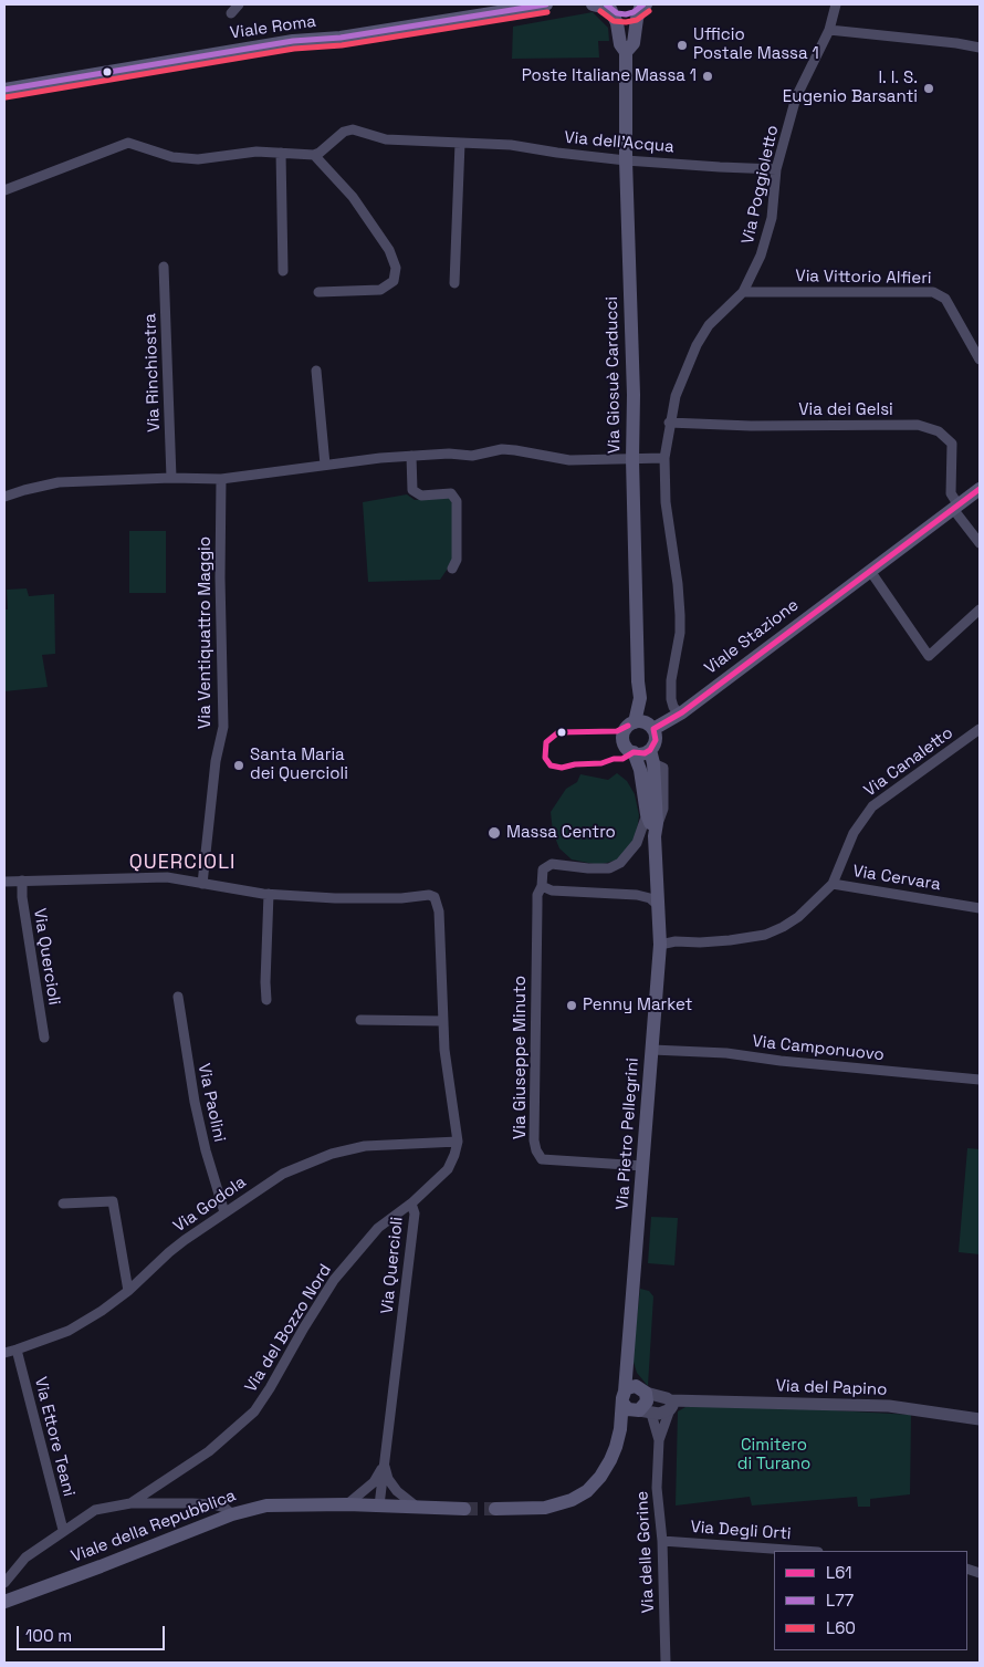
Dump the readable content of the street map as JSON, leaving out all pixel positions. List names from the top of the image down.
{
  "streets": {
    "main road": [
      "Viale Roma",
      "Via Giosuè Carducci",
      "Viale Stazione",
      "Via Pietro Pellegrini",
      "Viale della Repubblica"
    ],
    "street": [
      "Via dell'Acqua",
      "Via Poggioletto",
      "Via Vittorio Alfieri",
      "Via Rinchiostra",
      "Via dei Gelsi",
      "Via Ventiquattro Maggio",
      "Via Canaletto",
      "Via Cervara",
      "Via Quercioli",
      "Via Camponuovo",
      "Via Giuseppe Minuto",
      "Via Paolini",
      "Via Godola",
      "Via del Bozzo Nord",
      "Via del Papino",
      "Via Ettore Teani",
      "Via Degli Orti",
      "Via delle Gorine"
    ]
  },
  "crossings": [
    ["Via dell'Acqua", "Via Poggioletto"],
    ["Via dell'Acqua", "Via Giosuè Carducci"],
    ["Via Poggioletto", "Via Vittorio Alfieri"],
    ["Via Poggioletto", "Via dei Gelsi"],
    ["Via Poggioletto", "Viale Stazione"],
    ["Via Giosuè Carducci", "Viale Stazione"],
    ["Via dei Gelsi", "Viale Stazione"],
    ["Via Ventiquattro Maggio", "Via Quercioli"],
    ["Via Canaletto", "Via Cervara"],
    ["Via Cervara", "Via Pietro Pellegrini"],
    ["Via Quercioli", "Via Godola"],
    ["Via Quercioli", "Via del Bozzo Nord"],
    ["Via Quercioli", "Viale della Repubblica"],
    ["Via Camponuovo", "Via Pietro Pellegrini"],
    ["Via Giuseppe Minuto", "Via Pietro Pellegrini"],
    ["Via Paolini", "Via Godola"],
    ["Via Godola", "Via Ettore Teani"],
    ["Via Degli Orti", "Via delle Gorine"]
  ],
  "districts": ["QUERCIOLI"],
  "parks": ["Cimitero di Turano"],
  "places": [
    "Ufficio Postale Massa 1",
    "Poste Italiane Massa 1",
    "I. I. S. Eugenio Barsanti",
    "Santa Maria dei Quercioli",
    "Massa Centro",
    "Penny Market"
  ],
  "lines": ["transit line L77", "transit line L60", "transit line L61"],
  "legend": ["L61", "L77", "L60"],
  "scale_bar": "100 m"
}
